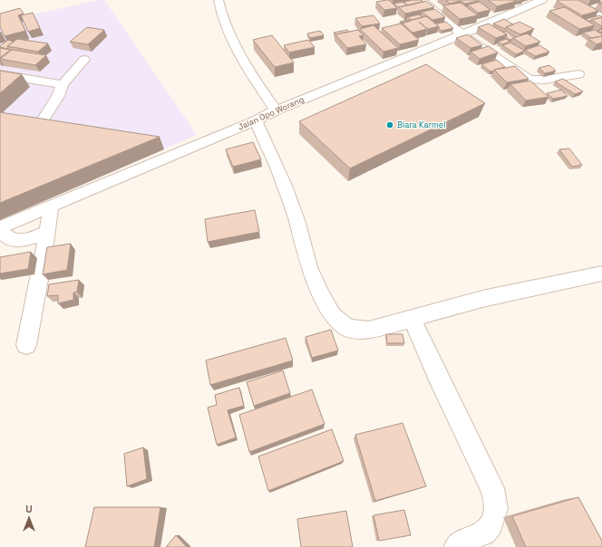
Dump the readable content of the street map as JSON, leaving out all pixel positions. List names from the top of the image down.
{
  "streets": {
    "street": ["Jalan Opo Worang"]
  },
  "places": ["Biara Karmel"],
  "north": "top"
}
